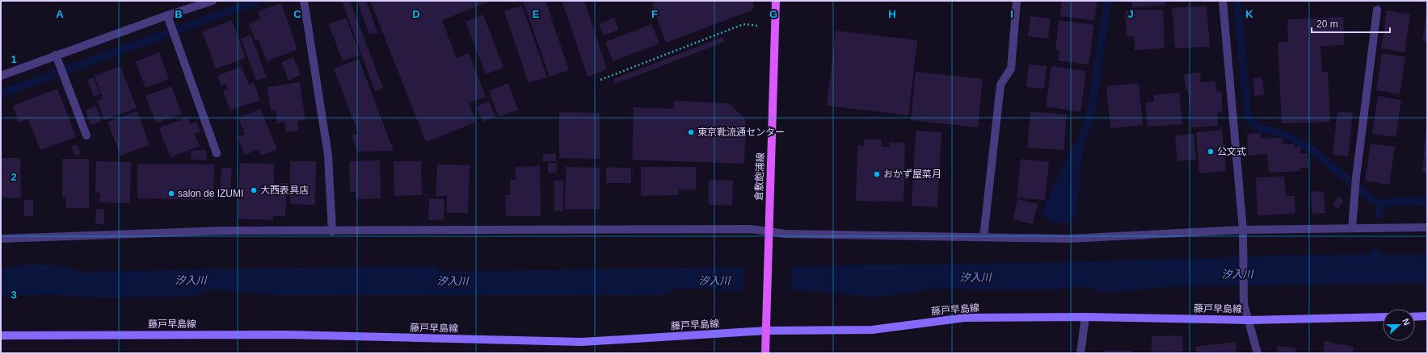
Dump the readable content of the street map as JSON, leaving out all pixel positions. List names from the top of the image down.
{
  "streets": {
    "main road": ["倉敷飽浦線", "藤戸早島線"]
  },
  "crossings": [
    ["倉敷飽浦線", "藤戸早島線"]
  ],
  "water": ["汐入川"],
  "places": [
    "東京靴流通センター",
    "公文式",
    "おかず屋菜月",
    "大西表具店",
    "salon de IZUMI"
  ],
  "scale_bar": "20 m",
  "north": "right",
  "grid": {
    "columns": [
      "A",
      "B",
      "C",
      "D",
      "E",
      "F",
      "G",
      "H",
      "I",
      "J",
      "K"
    ],
    "rows": ["1", "2", "3"]
  }
}
